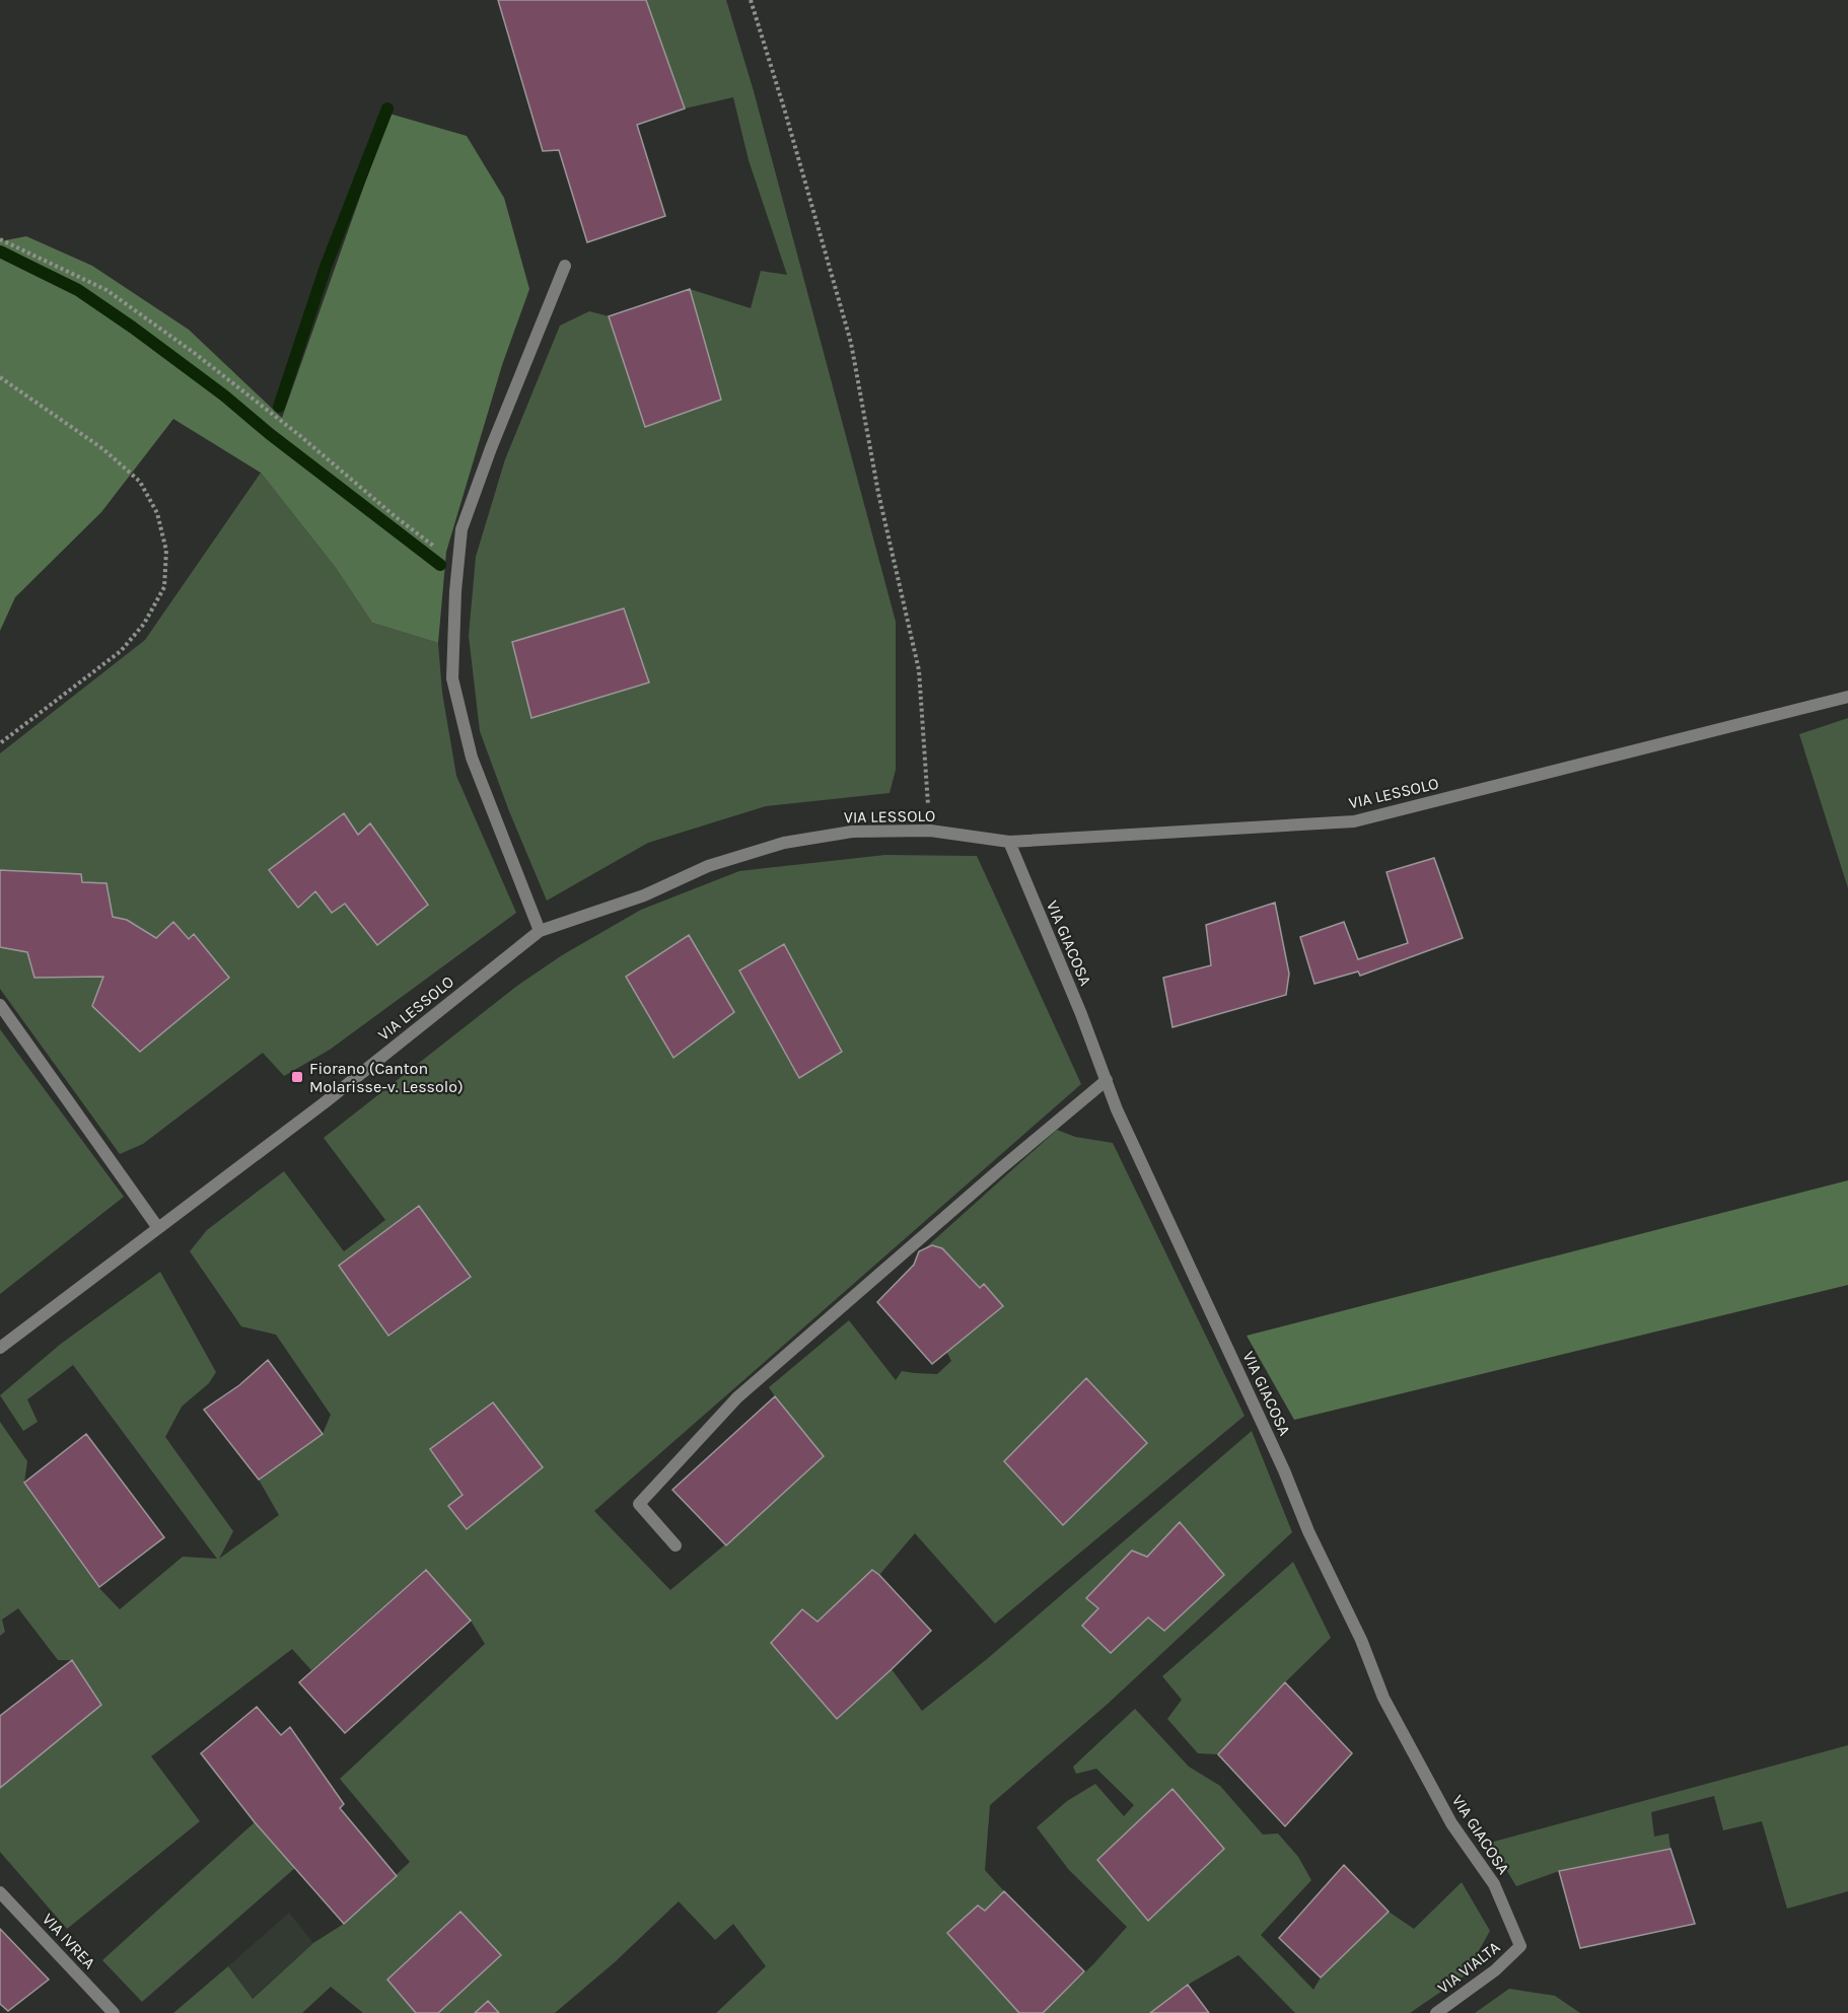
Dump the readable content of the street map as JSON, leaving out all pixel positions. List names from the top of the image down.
{
  "streets": {
    "street": [
      "VIA LESSOLO",
      "VIA GIACOSA",
      "VIA IVREA",
      "VIA VIALTA"
    ]
  },
  "crossings": [
    ["VIA LESSOLO", "VIA GIACOSA"],
    ["VIA GIACOSA", "VIA VIALTA"]
  ],
  "places": {
    "transit": ["Fiorano (Canton Molarisse-v. Lessolo)"]
  }
}
